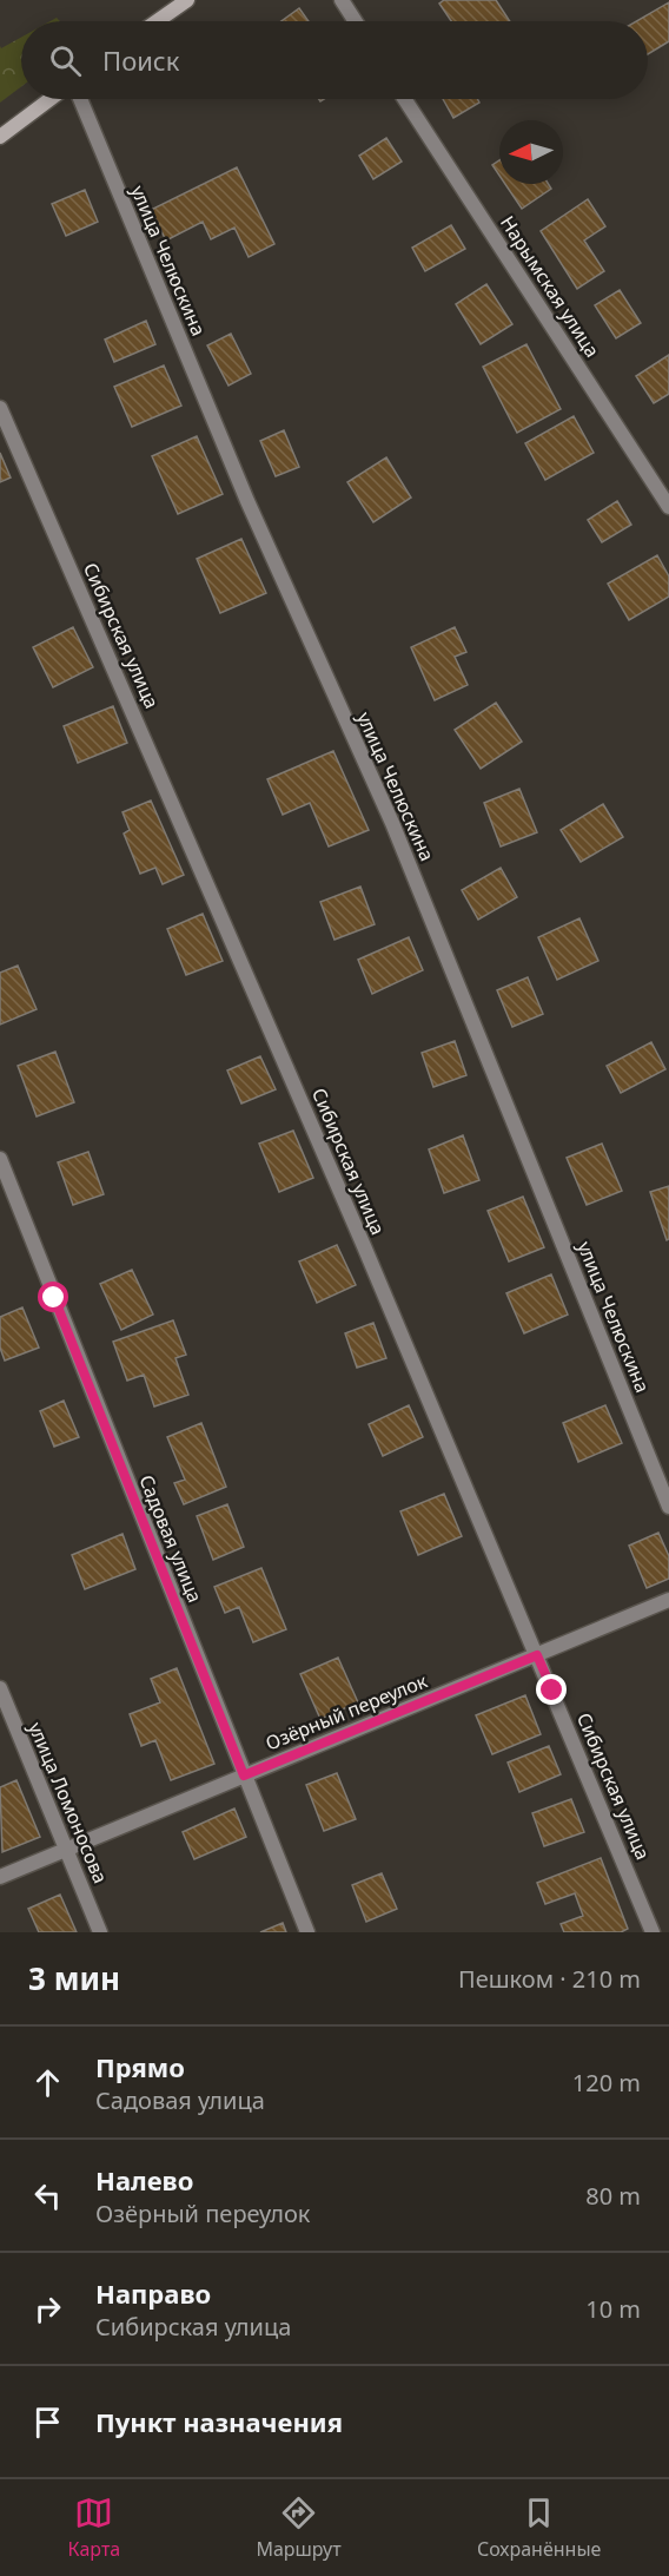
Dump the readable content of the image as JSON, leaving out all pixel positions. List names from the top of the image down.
{
  "streets": {
    "street": [
      "улица Челюскина",
      "Нарымская улица",
      "Сибирская улица",
      "Садовая улица",
      "Озёрный переулок",
      "улица Ломоносова"
    ]
  },
  "crossings": [
    ["Сибирская улица", "Озёрный переулок"],
    ["Садовая улица", "Озёрный переулок"],
    ["Озёрный переулок", "улица Ломоносова"]
  ],
  "north": "left",
  "page": {
    "search": "Поиск",
    "heading": ["3 мин", "Пешком · 210 m"],
    "list": [
      ["Прямо", "Садовая улица", "120 m"],
      ["Налево", "Озёрный переулок", "80 m"],
      ["Направо", "Сибирская улица", "10 m"],
      "Пункт назначения"
    ],
    "nav": ["Карта", "Маршрут", "Сохранённые"]
  }
}
